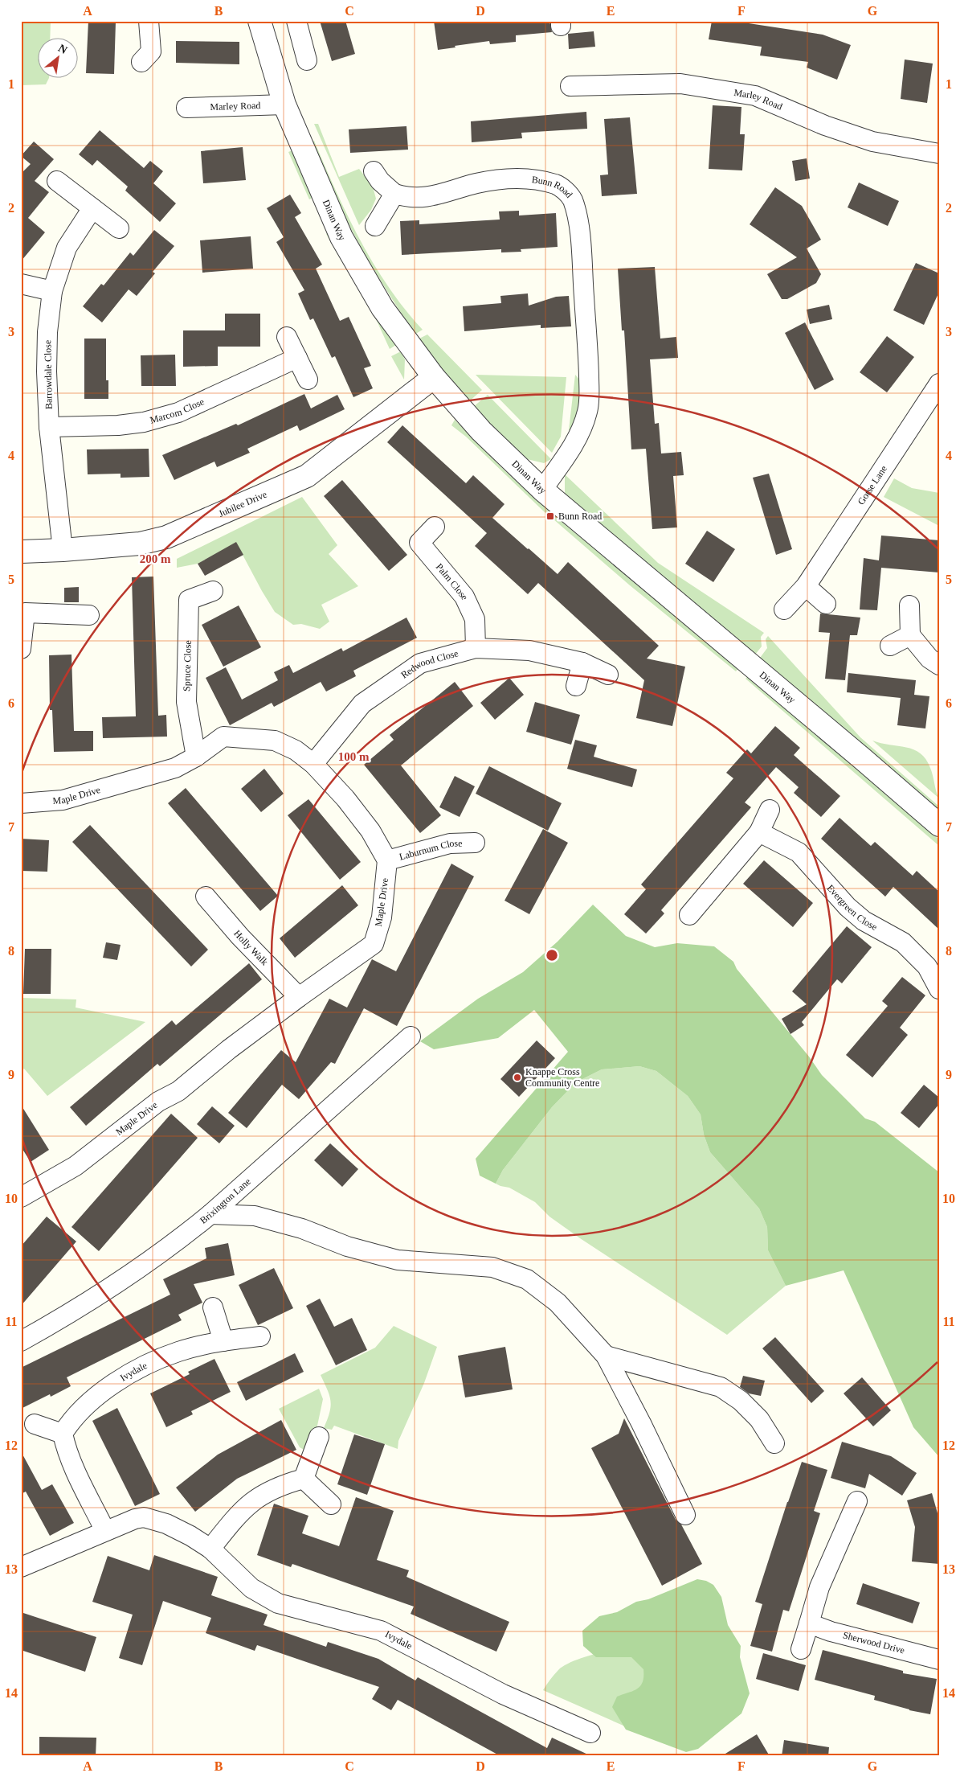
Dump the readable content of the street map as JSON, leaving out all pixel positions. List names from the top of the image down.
{
  "streets": {
    "street": [
      "Marley Road",
      "Bunn Road",
      "Dinan Way",
      "Barrowdale Close",
      "Marcom Close",
      "Gorse Lane",
      "Jubilee Drive",
      "Palm Close",
      "Redwood Close",
      "Spruce Close",
      "Maple Drive",
      "Laburnum Close",
      "Evergreen Close",
      "Holly Walk",
      "Brixington Lane",
      "Ivydale",
      "Sherwood Drive"
    ]
  },
  "crossings": [
    ["Marley Road", "Dinan Way"],
    ["Bunn Road", "Dinan Way"],
    ["Dinan Way", "Jubilee Drive"],
    ["Barrowdale Close", "Marcom Close"],
    ["Barrowdale Close", "Jubilee Drive"],
    ["Palm Close", "Redwood Close"],
    ["Redwood Close", "Maple Drive"],
    ["Spruce Close", "Maple Drive"],
    ["Maple Drive", "Laburnum Close"],
    ["Maple Drive", "Holly Walk"]
  ],
  "places": {
    "transit": ["Bunn Road"],
    "other": ["Knappe Cross Community Centre"]
  },
  "north": "top right",
  "grid": {
    "columns": [
      "A",
      "B",
      "C",
      "D",
      "E",
      "F",
      "G"
    ],
    "rows": [
      "1",
      "2",
      "3",
      "4",
      "5",
      "6",
      "7",
      "8",
      "9",
      "10",
      "11",
      "12",
      "13",
      "14"
    ]
  },
  "rings": ["200 m", "100 m"]
}
